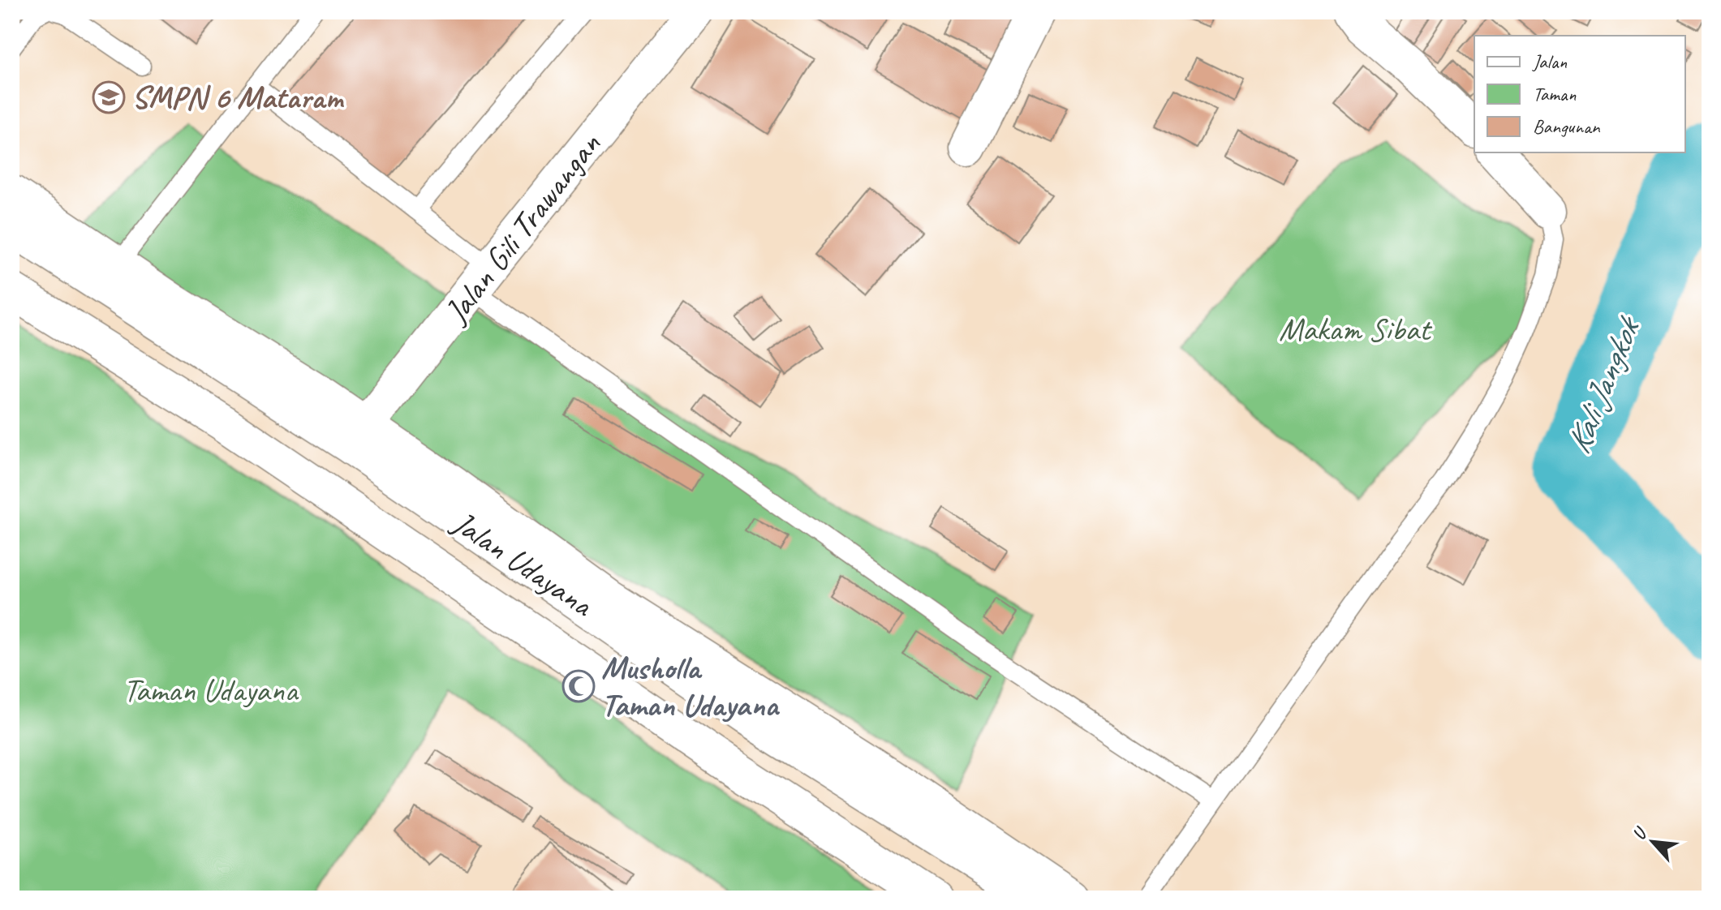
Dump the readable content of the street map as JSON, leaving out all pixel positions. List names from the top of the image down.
{
  "streets": {
    "main road": ["Jalan Gili Trawangan", "Jalan Udayana"]
  },
  "crossings": [
    ["Jalan Gili Trawangan", "Jalan Udayana"]
  ],
  "water": ["Kali Jangkok"],
  "parks": ["Makam Sibat", "Taman Udayana"],
  "places": {
    "school or university": ["SMPN 6 Mataram"],
    "mosque": ["Musholla Taman Udayana"]
  },
  "legend": ["Jalan", "Taman", "Bangunan"],
  "north": "top left"
}
